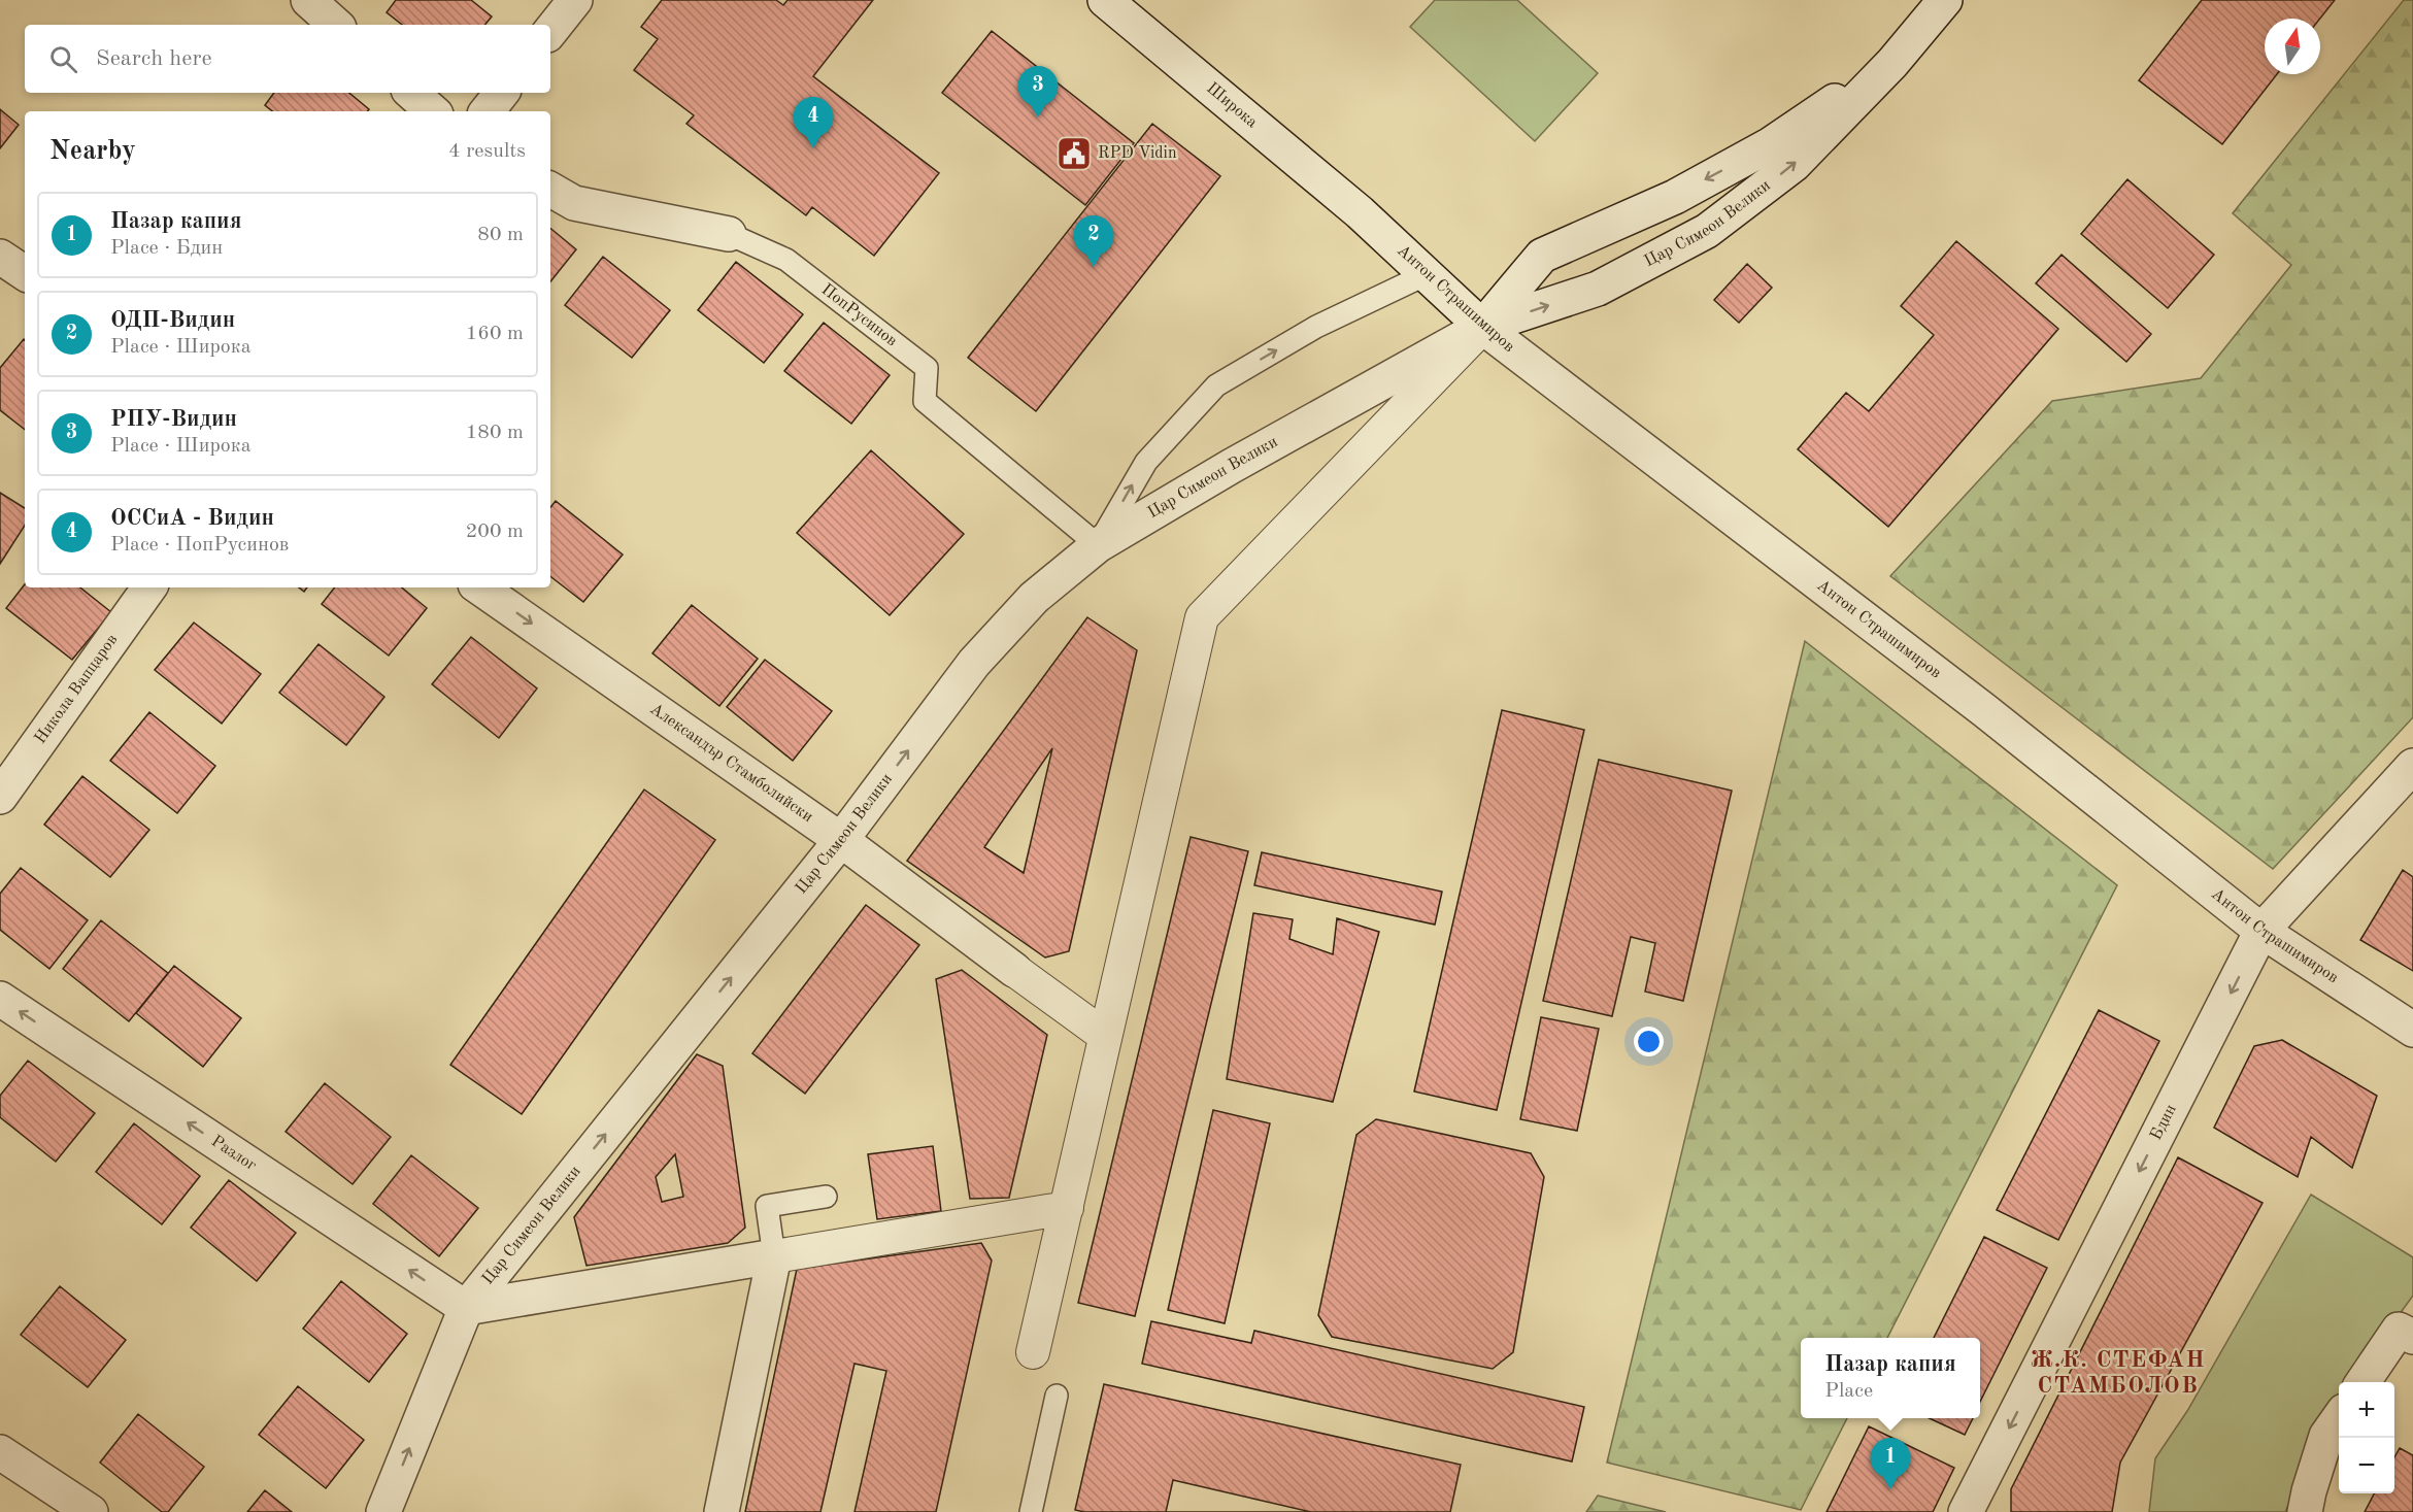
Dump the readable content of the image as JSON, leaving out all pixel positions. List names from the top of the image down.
{
  "streets": {
    "street": [
      "Широка",
      "Цар Симеон Велики",
      "Антон Страшимиров",
      "ПопРусинов",
      "Никола Вапцаров",
      "Александър Стамболийски",
      "Бдин",
      "Разлог"
    ]
  },
  "crossings": [
    ["Широка", "Антон Страшимиров"],
    ["Цар Симеон Велики", "Антон Страшимиров"],
    ["Цар Симеон Велики", "ПопРусинов"],
    ["Цар Симеон Велики", "Александър Стамболийски"],
    ["Цар Симеон Велики", "Разлог"],
    ["Антон Страшимиров", "Бдин"]
  ],
  "one_way": ["Александър Стамболийски", "Бдин", "Разлог"],
  "districts": ["Ж.К. СТЕФАН СТАМБОЛОВ"],
  "places": {
    "public building": ["RPD Vidin"]
  },
  "north": "top",
  "page": {
    "search": "Search here",
    "pins": [
      "3",
      "4",
      "2",
      "1"
    ],
    "heading": ["Nearby", "4 results"],
    "list": [
      {
        "mark": "1",
        "name": "Пазар капия",
        "note": "Place · Бдин",
        "value": "80 m"
      },
      {
        "mark": "2",
        "name": "ОДП-Видин",
        "note": "Place · Широка",
        "value": "160 m"
      },
      {
        "mark": "3",
        "name": "РПУ-Видин",
        "note": "Place · Широка",
        "value": "180 m"
      },
      {
        "mark": "4",
        "name": "ОССиА - Видин",
        "note": "Place · ПопРусинов",
        "value": "200 m"
      }
    ],
    "popup": ["Пазар капия", "Place"],
    "map_buttons": ["+", "−"]
  }
}
